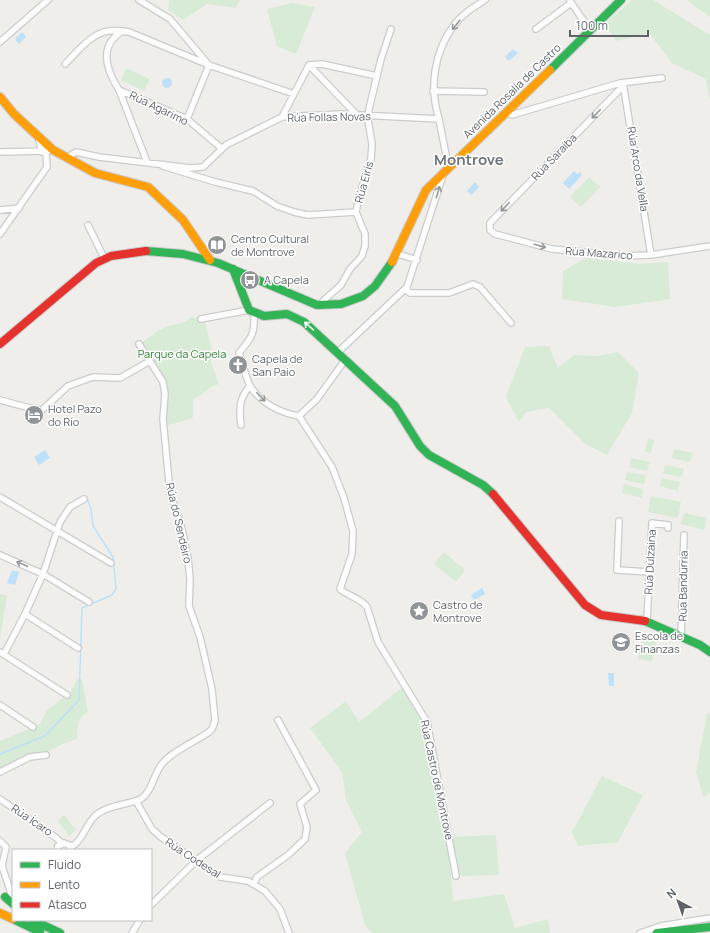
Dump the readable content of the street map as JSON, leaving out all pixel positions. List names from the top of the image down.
{
  "streets": {
    "main road": ["Avenida Rosalía de Castro"],
    "street": [
      "Rúa Agarimo",
      "Rúa Follas Novas",
      "Rúa Saraiba",
      "Rúa Arco da Vella",
      "Rúa Eirís",
      "Rúa Mazarico",
      "Rúa do Sendeiro",
      "Rúa Dulzaina",
      "Rúa Bandurria",
      "Rúa Castro de Montrove",
      "Rúa Ícaro",
      "Rúa Codesal"
    ]
  },
  "crossings": [
    ["Avenida Rosalía de Castro", "Rúa Eirís"],
    ["Rúa Agarimo", "Rúa Follas Novas"],
    ["Rúa Follas Novas", "Rúa Eirís"],
    ["Rúa Saraiba", "Rúa Arco da Vella"],
    ["Rúa Saraiba", "Rúa Mazarico"],
    ["Rúa Arco da Vella", "Rúa Mazarico"],
    ["Rúa do Sendeiro", "Rúa Ícaro"],
    ["Rúa do Sendeiro", "Rúa Codesal"]
  ],
  "one_way": ["Rúa Saraiba", "Rúa Mazarico"],
  "districts": ["Montrove"],
  "parks": ["Parque da Capela"],
  "places": {
    "library": ["Centro Cultural de Montrove"],
    "bus stop": ["A Capela"],
    "church": ["Capela de San Paio"],
    "hotel": ["Hotel Pazo do Río"],
    "place": ["Castro de Montrove"],
    "school or university": ["Escola de Finanzas"]
  },
  "legend": ["Fluido", "Lento", "Atasco"],
  "scale_bar": "100 m",
  "north": "top left"
}
